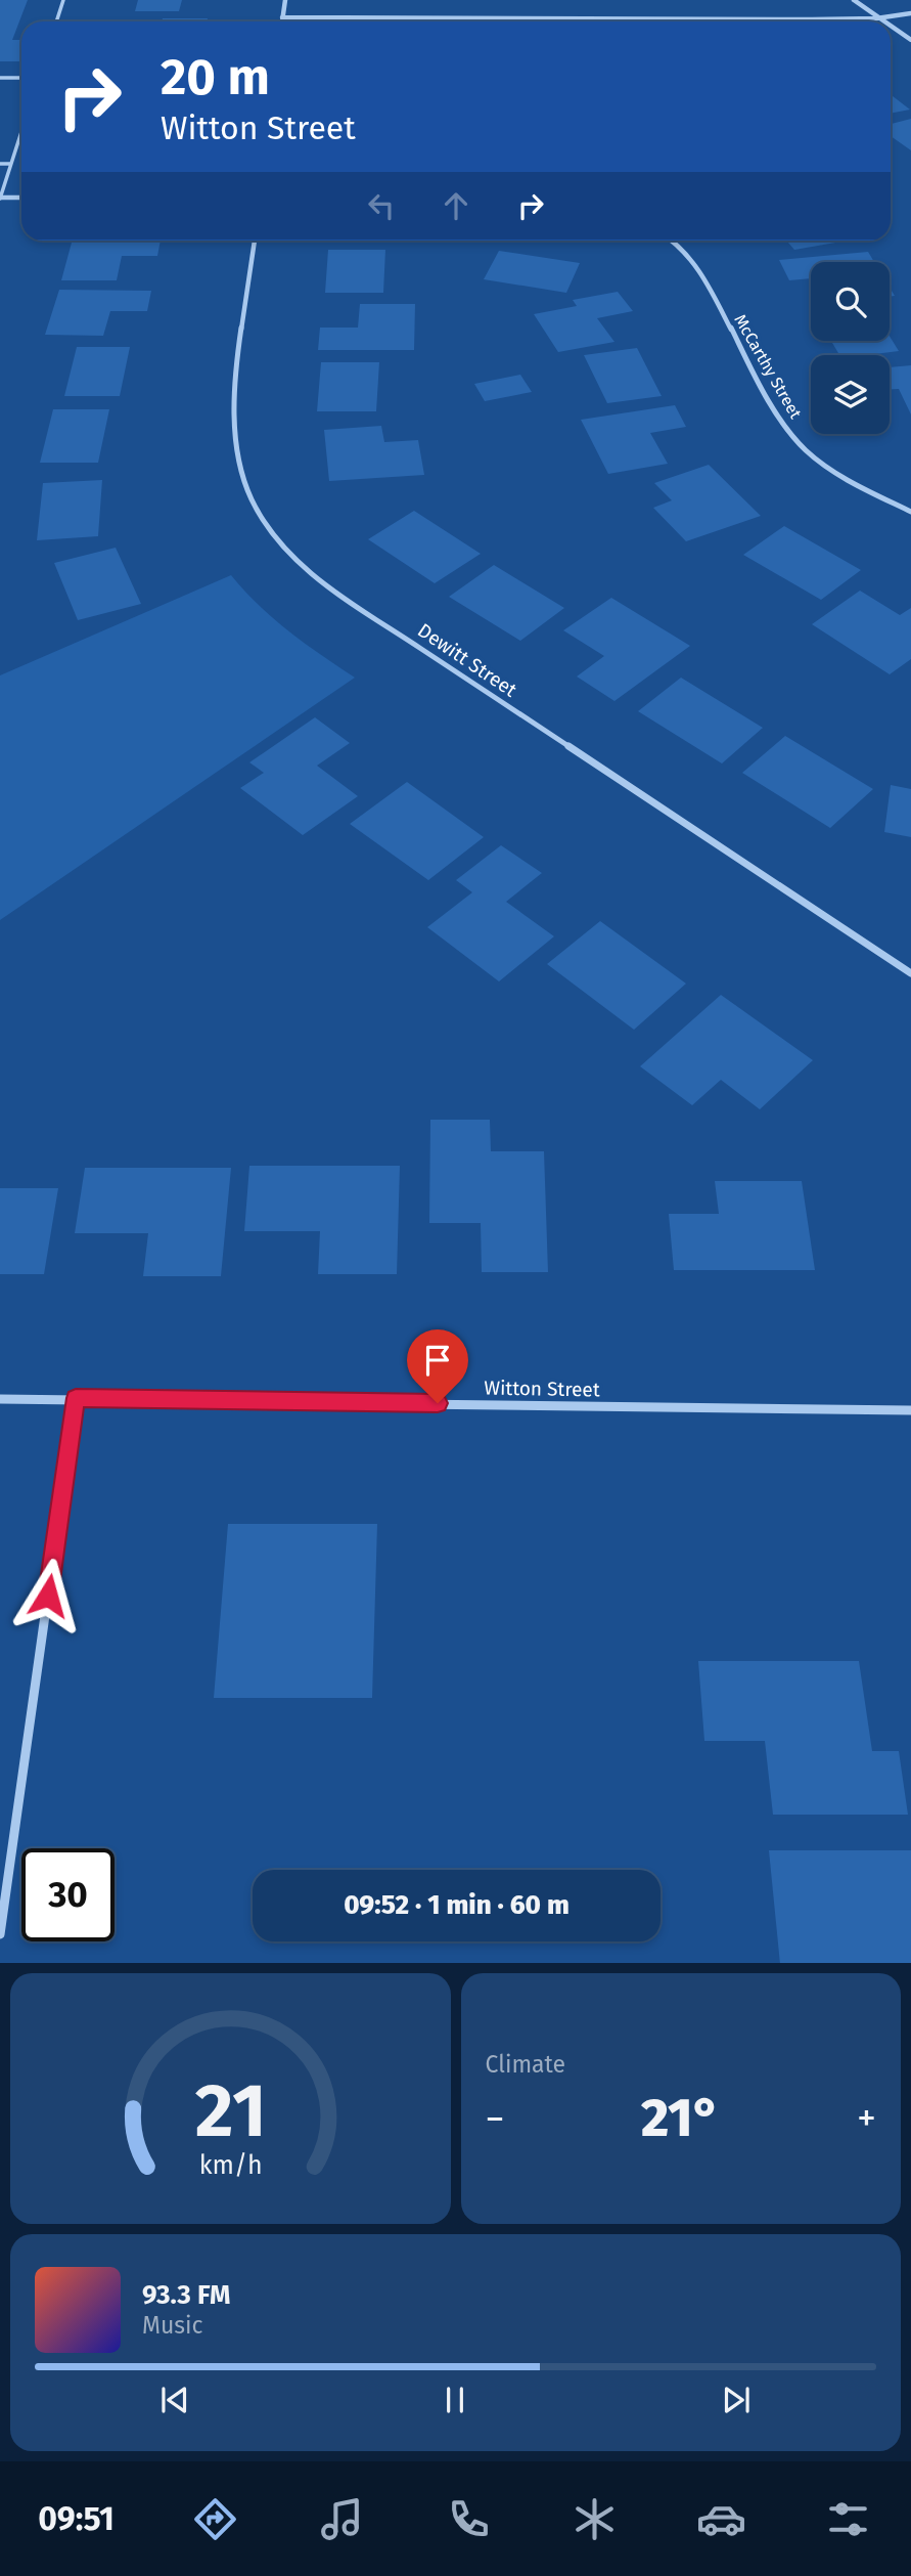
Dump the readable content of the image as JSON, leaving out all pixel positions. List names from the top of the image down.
{
  "streets": {
    "street": ["McCarthy Street", "Dewitt Street", "Witton Street"]
  },
  "page": {
    "turn": ["20 m", "Witton Street"],
    "limit": "30",
    "trip": "09:52 · 1 min · 60 m",
    "tile": "Climate",
    "heat": ["−", "21°", "+"],
    "song": ["93.3 FM", "Music"],
    "tabs": "09:51",
    "gauge": ["21", "km/h"]
  }
}
